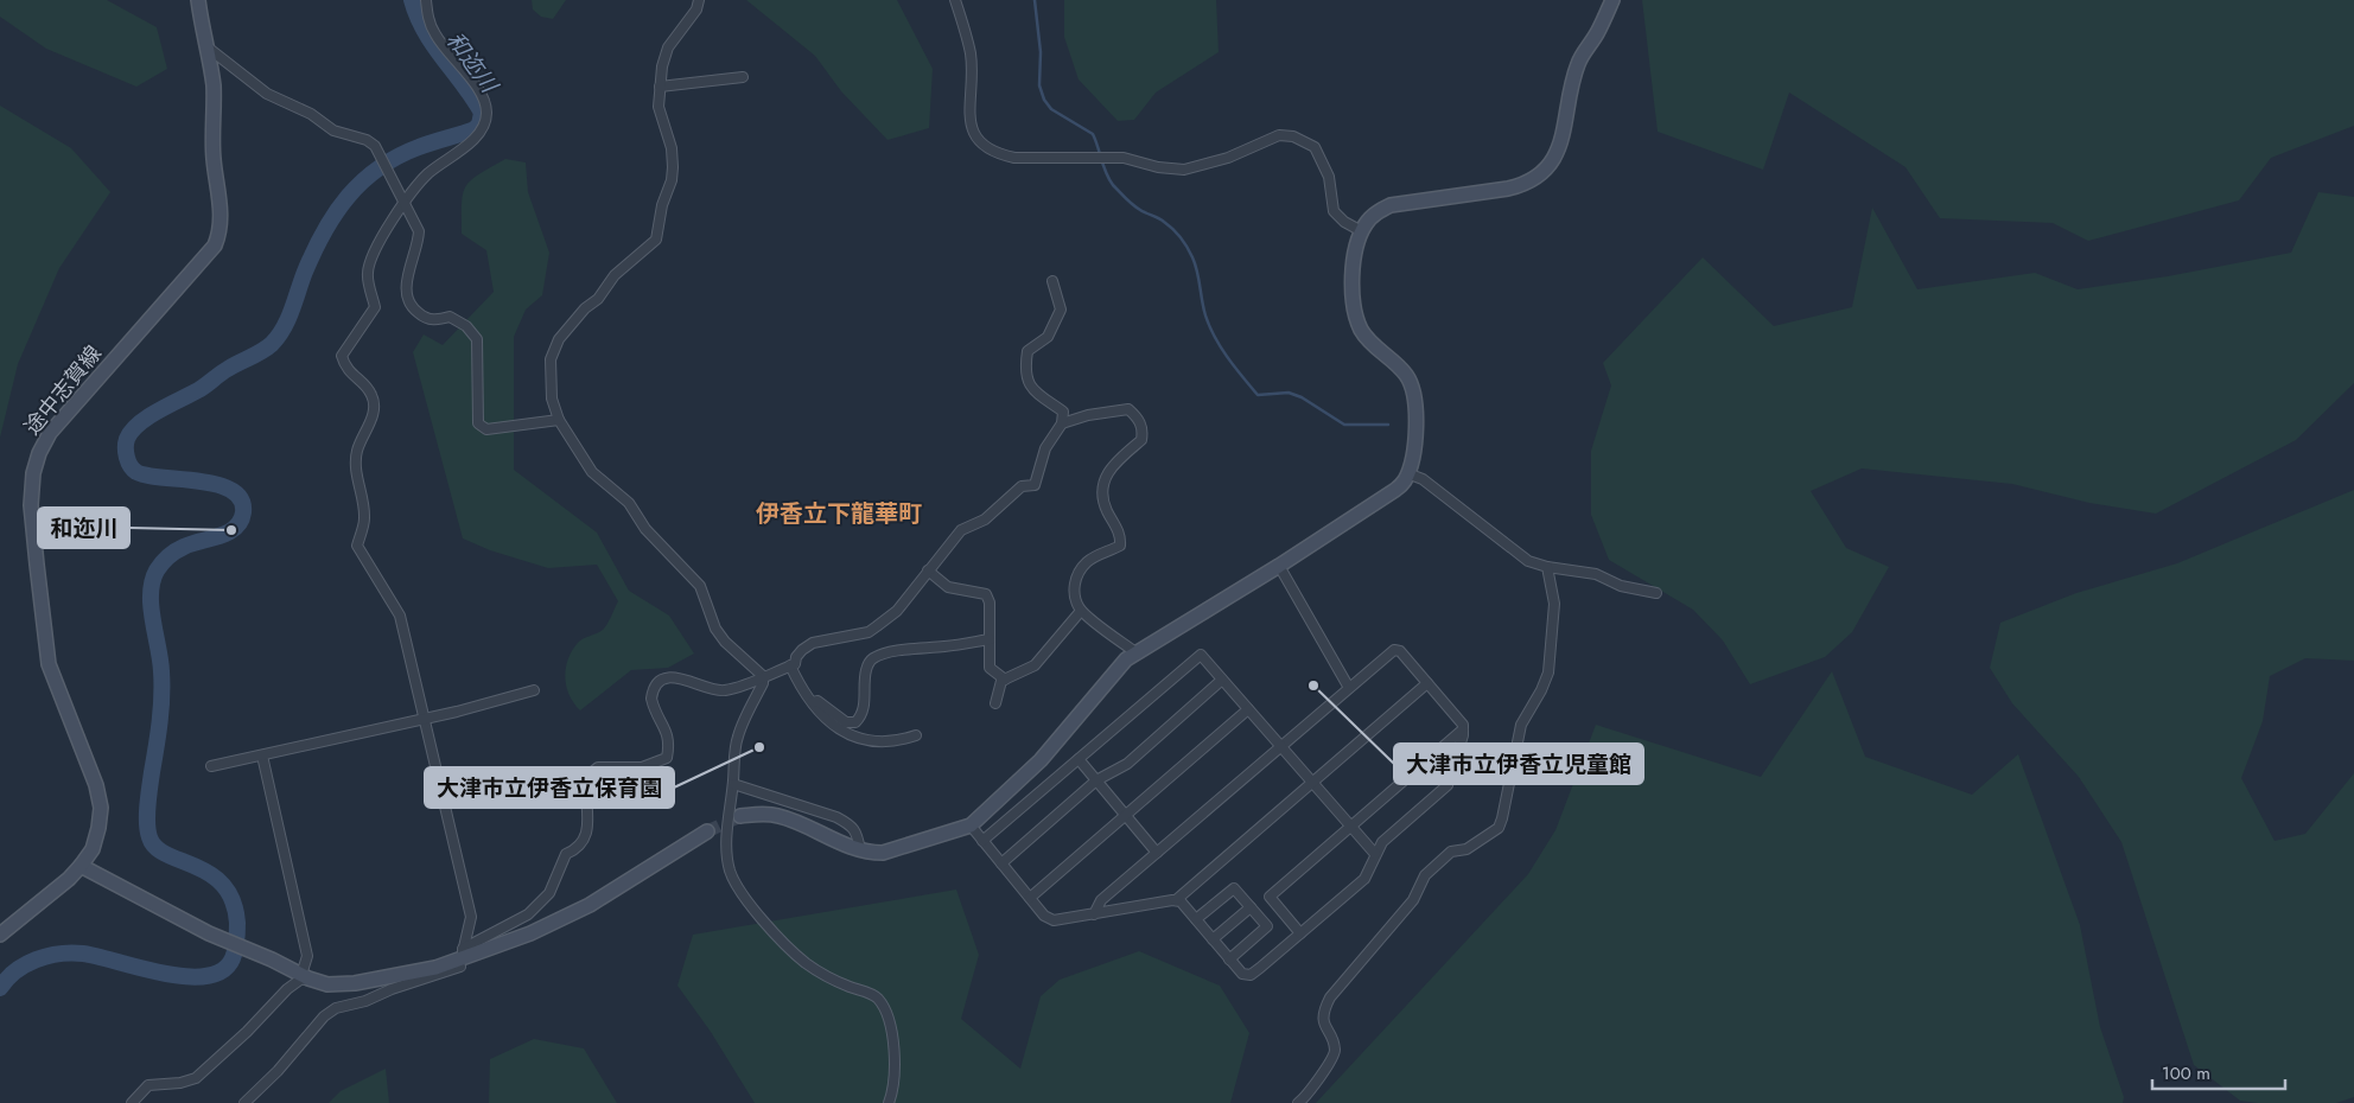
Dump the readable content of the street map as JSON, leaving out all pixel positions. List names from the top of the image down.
{
  "streets": {
    "street": ["途中志賀線"]
  },
  "districts": ["伊香立下龍華町"],
  "water": ["和迩川"],
  "places": ["和迩川", "大津市立伊香立児童館", "大津市立伊香立保育園"],
  "scale_bar": "100 m"
}
